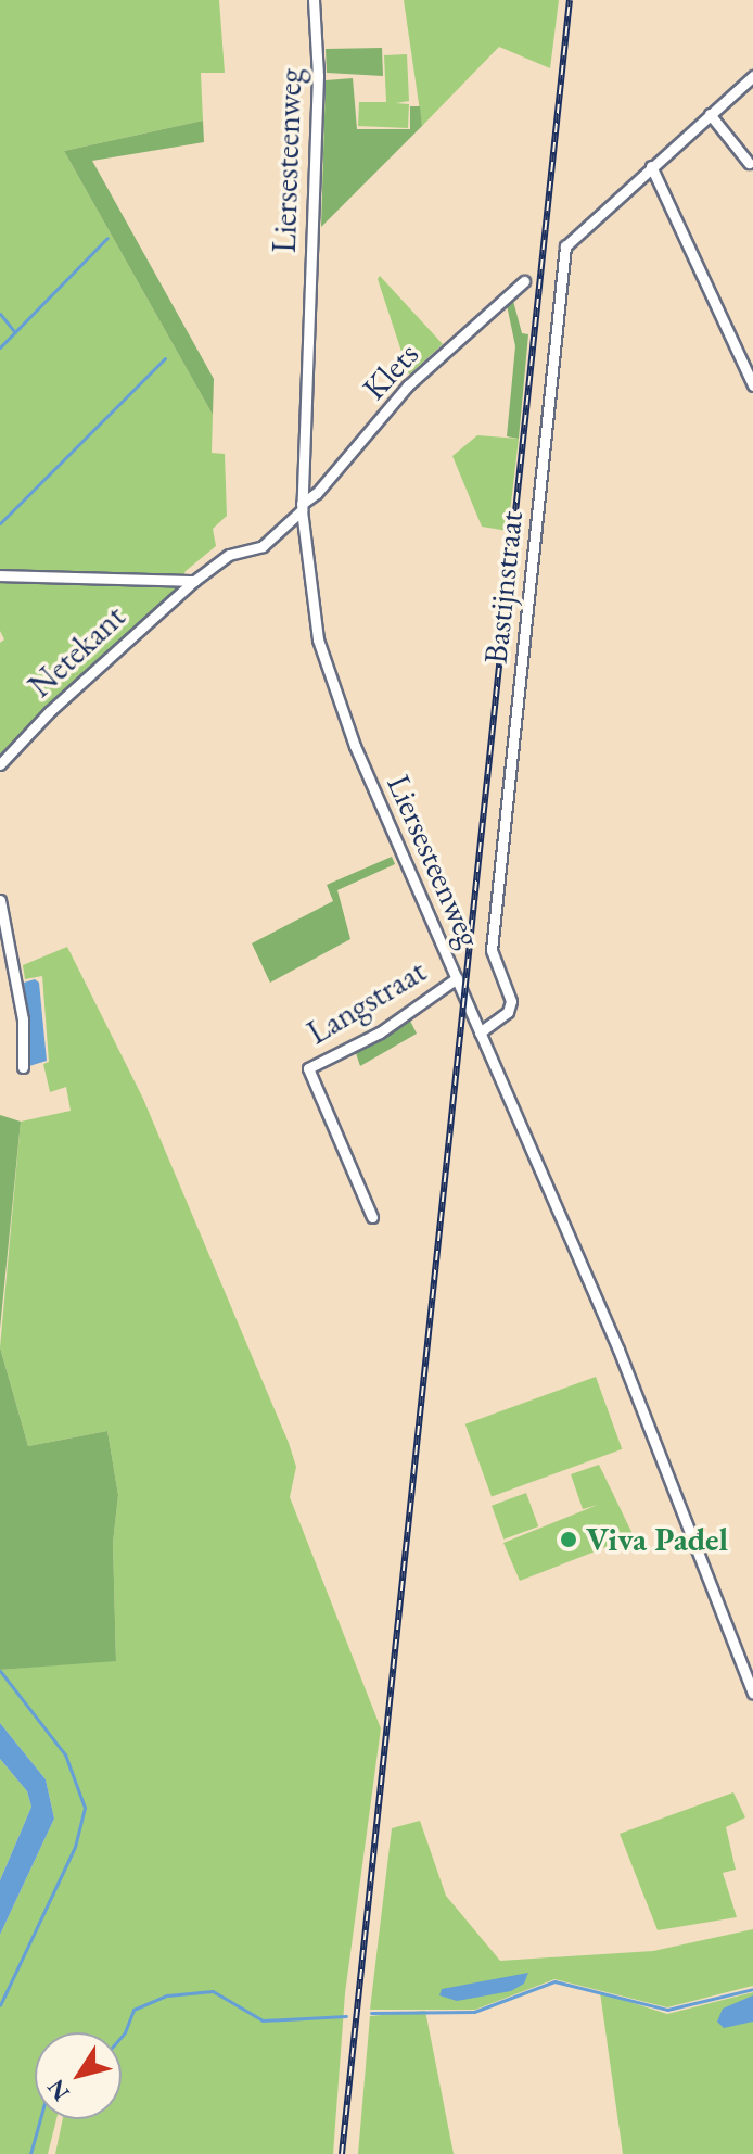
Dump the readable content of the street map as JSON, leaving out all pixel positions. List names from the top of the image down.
{
  "streets": {
    "street": [
      "Liersesteenweg",
      "Klets",
      "Bastijnstraat",
      "Netekant",
      "Langstraat"
    ]
  },
  "crossings": [
    ["Liersesteenweg", "Klets"],
    ["Liersesteenweg", "Bastijnstraat"],
    ["Liersesteenweg", "Netekant"],
    ["Liersesteenweg", "Langstraat"],
    ["Klets", "Netekant"]
  ],
  "places": ["Viva Padel"],
  "north": "bottom left"
}
